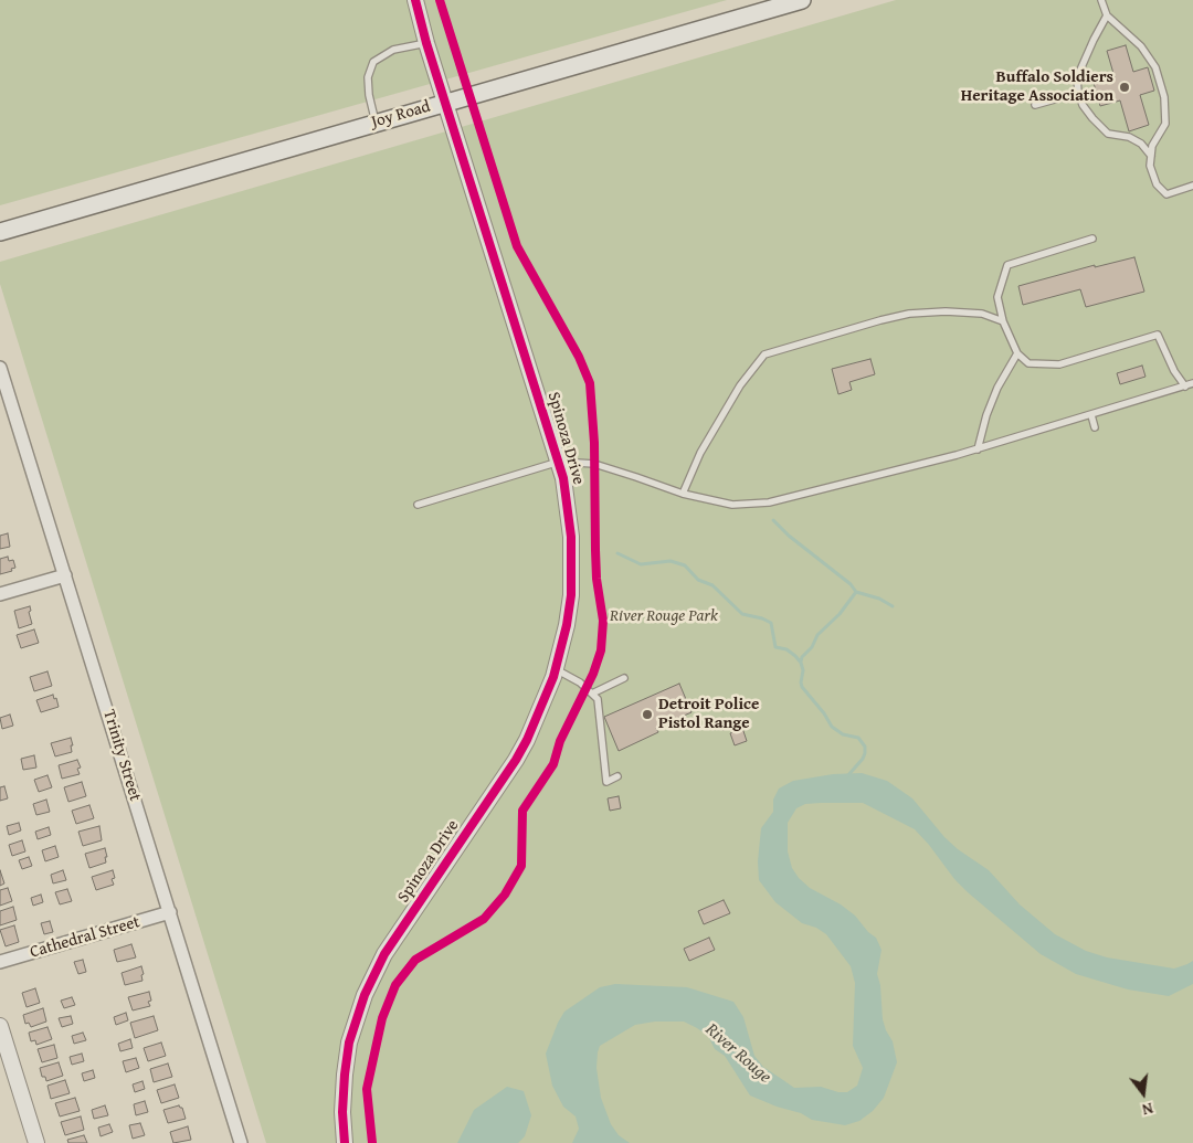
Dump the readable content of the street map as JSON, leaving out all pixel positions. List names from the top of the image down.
{
  "streets": {
    "main road": ["Joy Road"],
    "street": ["Spinoza Drive", "Trinity Street", "Cathedral Street"]
  },
  "crossings": [
    ["Joy Road", "Spinoza Drive"],
    ["Trinity Street", "Cathedral Street"]
  ],
  "water": ["River Rouge"],
  "parks": ["River Rouge Park"],
  "places": ["Buffalo Soldiers Heritage Association", "Detroit Police Pistol Range"],
  "north": "bottom"
}
